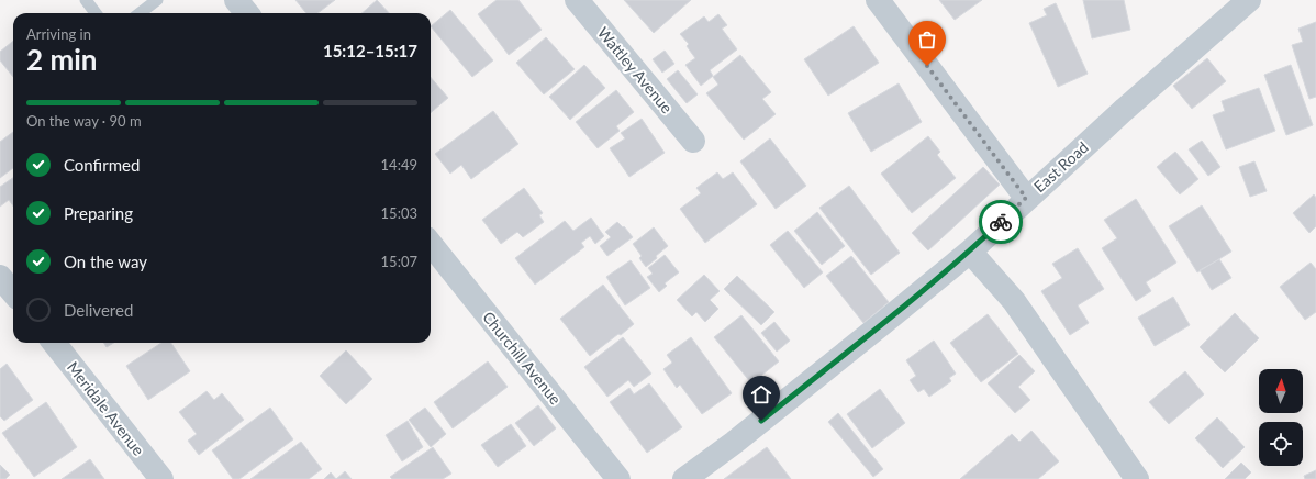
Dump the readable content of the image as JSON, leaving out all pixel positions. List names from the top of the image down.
{
  "streets": {
    "street": [
      "Wattley Avenue",
      "East Road",
      "Churchill Avenue",
      "Meridale Avenue"
    ]
  },
  "north": "top",
  "page": {
    "heading": ["2 min", "Arriving in", "15:12–15:17"],
    "bar": "On the way · 90 m",
    "list": [
      ["Confirmed", "14:49"],
      ["Preparing", "15:03"],
      ["On the way", "15:07"],
      "Delivered"
    ]
  }
}
